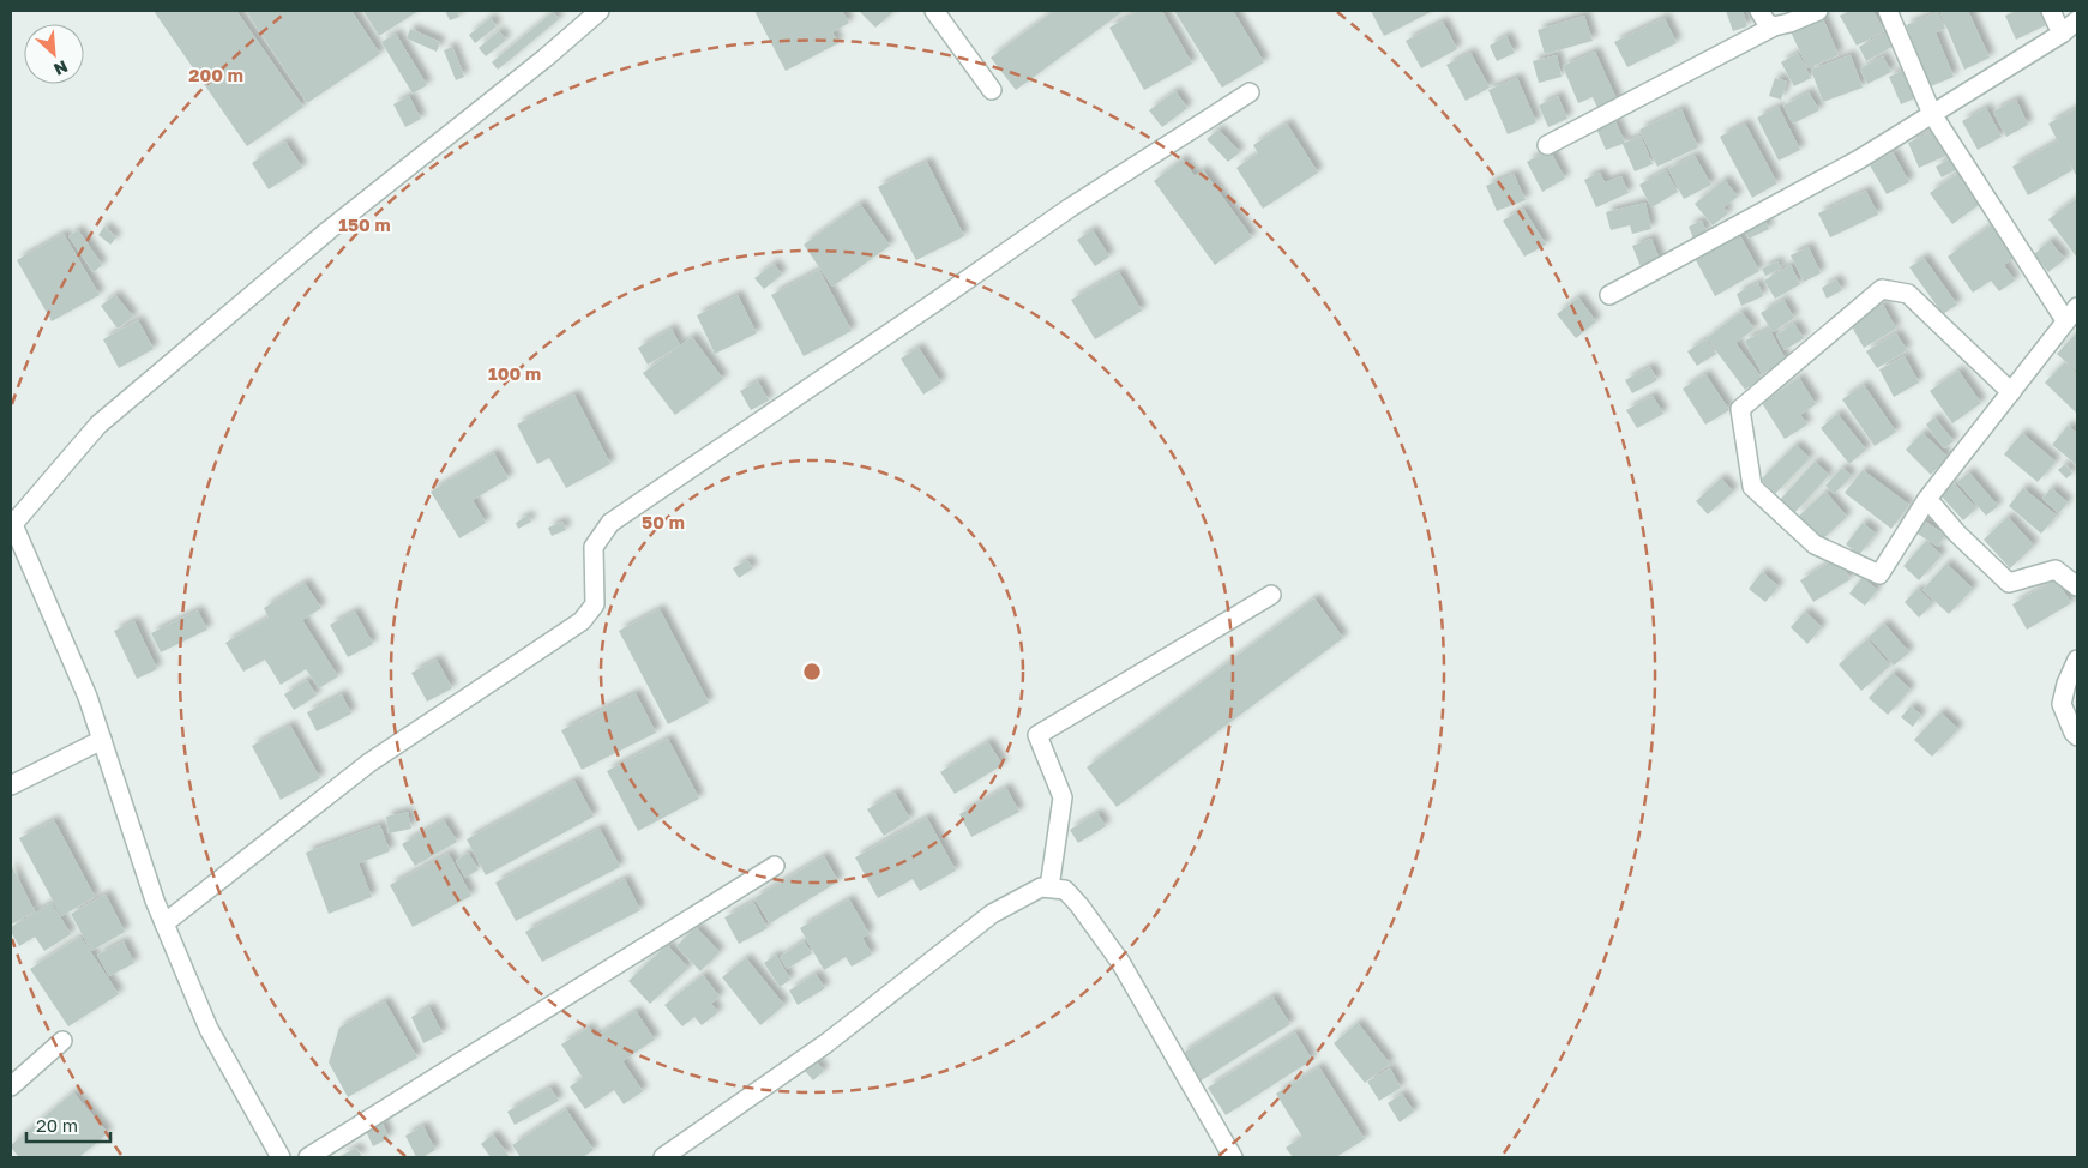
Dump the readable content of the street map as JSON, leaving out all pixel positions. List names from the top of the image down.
{
  "scale_bar": "20 m",
  "north": "bottom right",
  "rings": [
    "200 m",
    "150 m",
    "100 m",
    "50 m"
  ]
}
